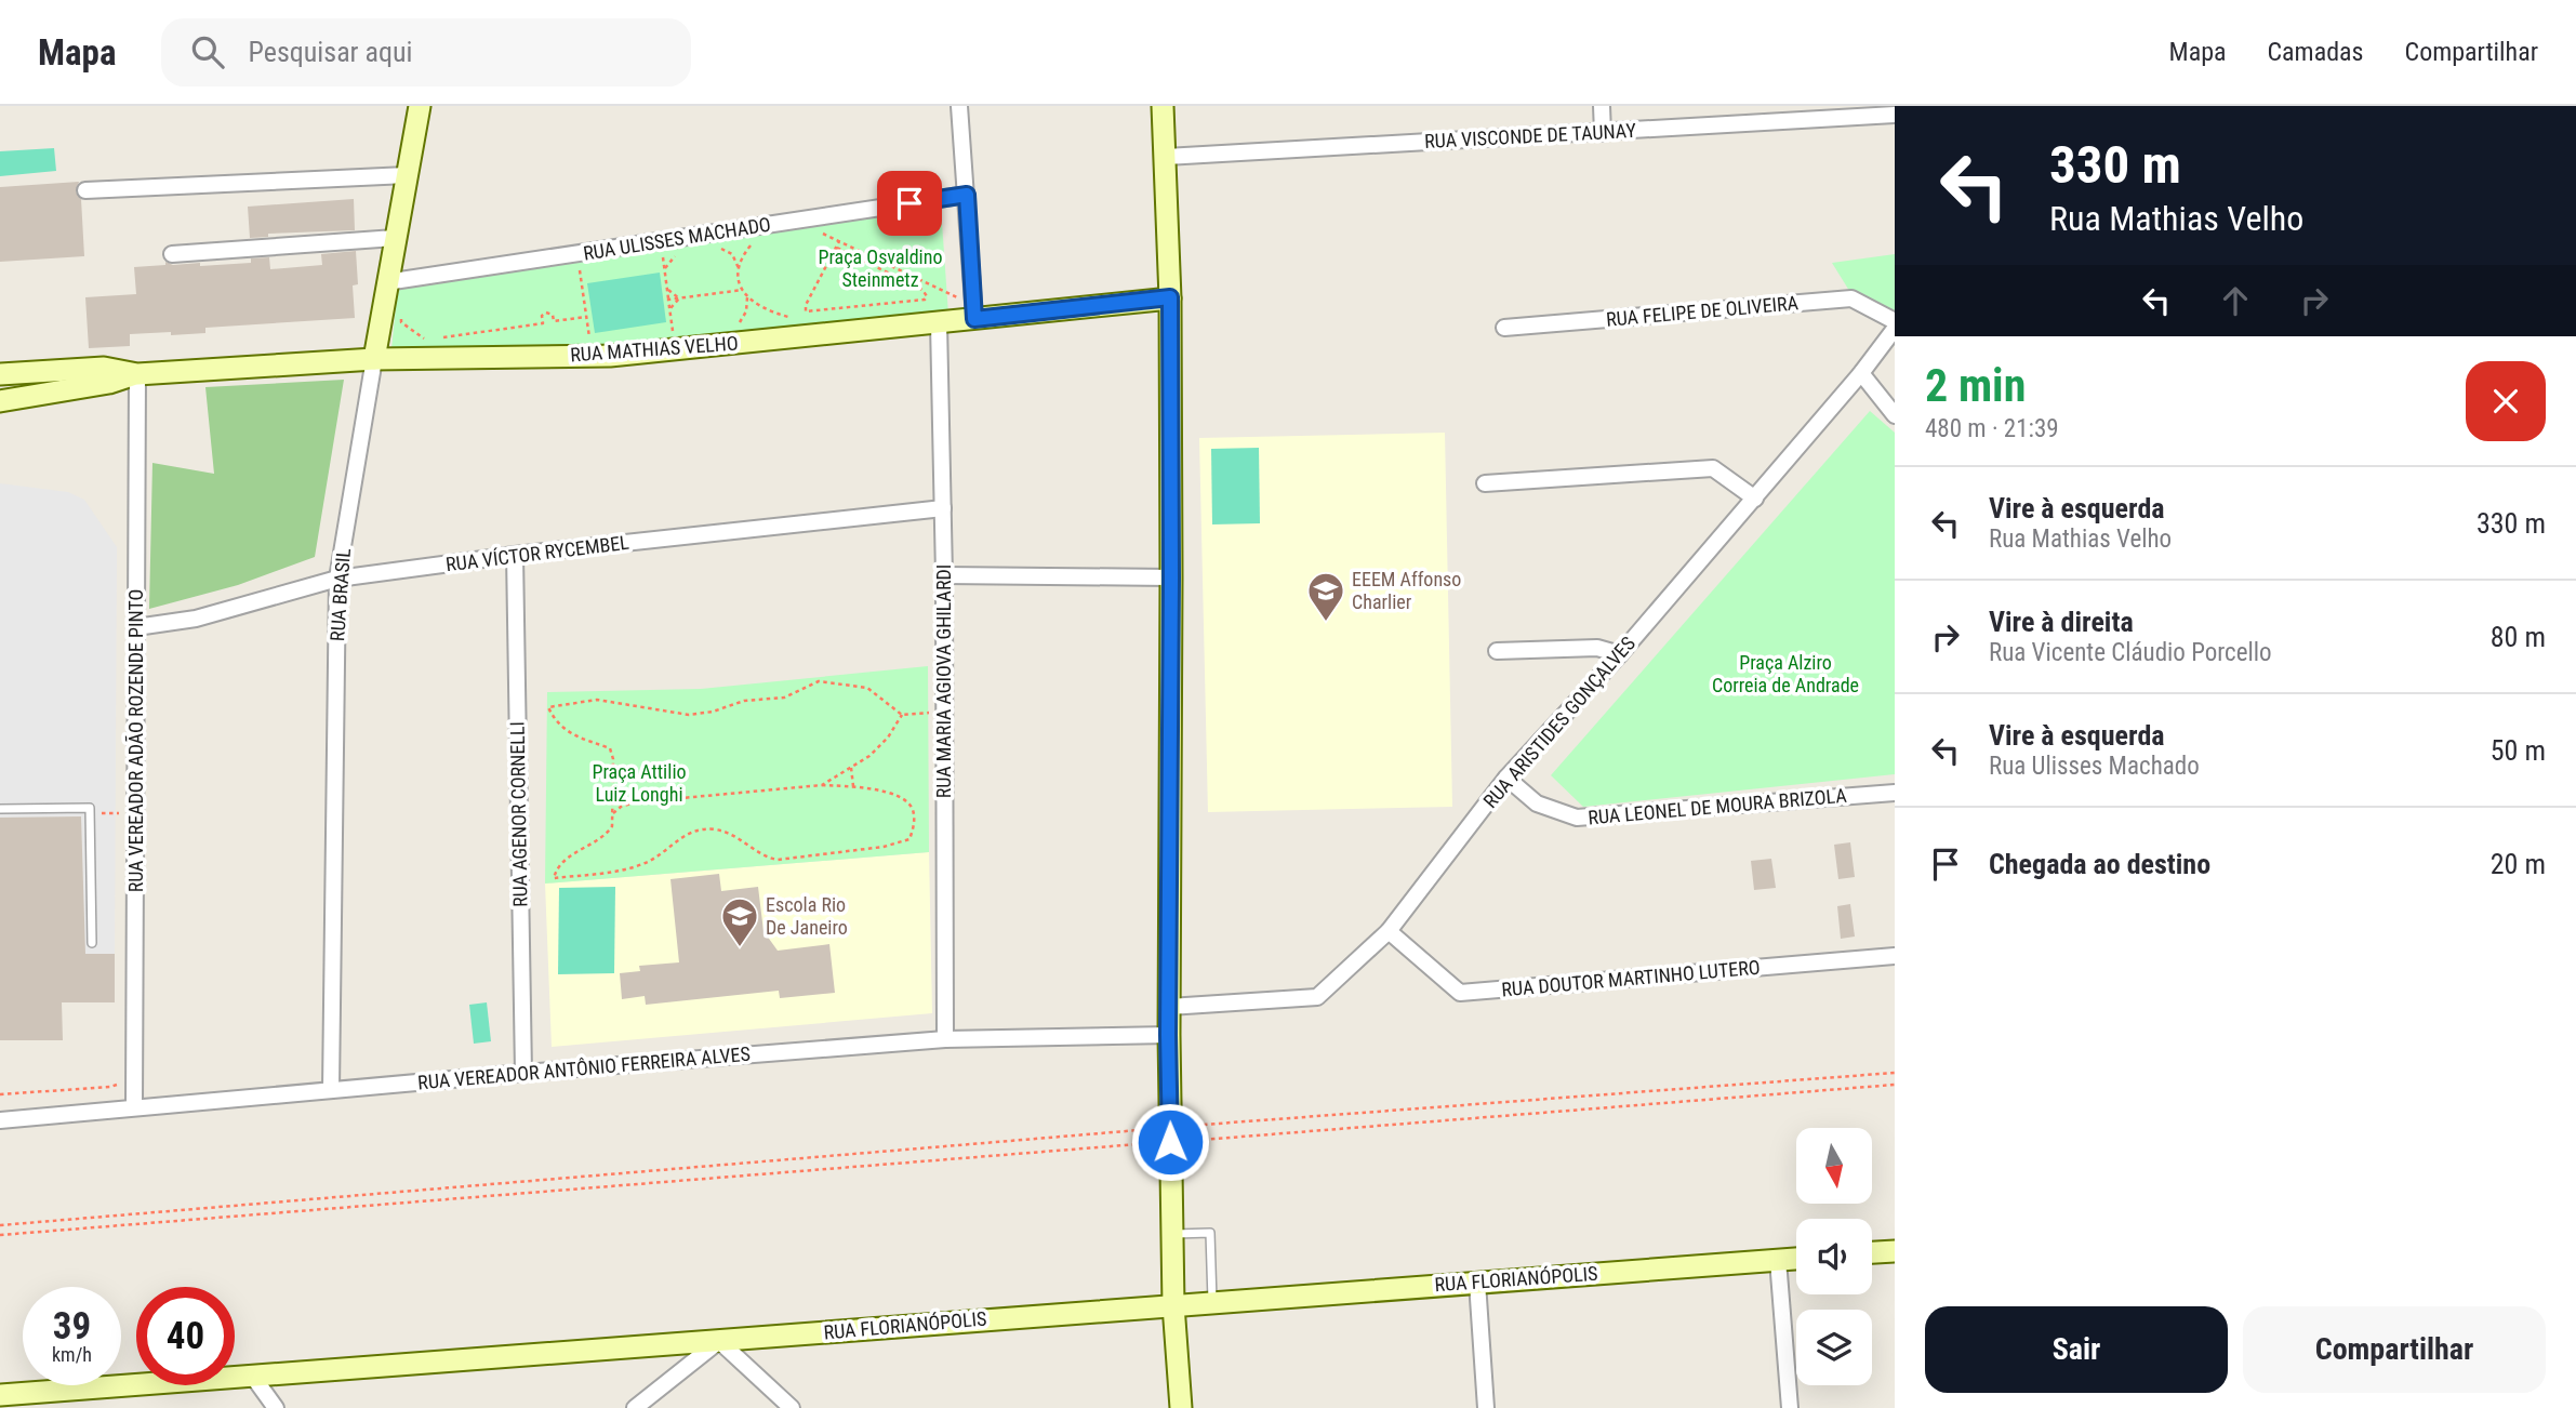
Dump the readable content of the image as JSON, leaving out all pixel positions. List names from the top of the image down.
{
  "streets": {
    "street": [
      "RUA VISCONDE DE TAUNAY",
      "RUA ULISSES MACHADO",
      "RUA FELIPE DE OLIVEIRA",
      "RUA MATHIAS VELHO",
      "RUA VÍCTOR RYCEMBEL",
      "RUA BRASIL",
      "RUA MARIA AGIOVA GHILARDI",
      "RUA ARISTIDES GONÇALVES",
      "RUA VEREADOR ADÃO ROZENDE PINTO",
      "RUA LEONEL DE MOURA BRIZOLA",
      "RUA AGENOR CORNELLI",
      "RUA DOUTOR MARTINHO LUTERO",
      "RUA VEREADOR ANTÔNIO FERREIRA ALVES",
      "RUA FLORIANÓPOLIS"
    ]
  },
  "crossings": [
    ["RUA ULISSES MACHADO", "RUA BRASIL"],
    ["RUA MATHIAS VELHO", "RUA BRASIL"],
    ["RUA MATHIAS VELHO", "RUA MARIA AGIOVA GHILARDI"],
    ["RUA MATHIAS VELHO", "RUA VEREADOR ADÃO ROZENDE PINTO"],
    ["RUA VÍCTOR RYCEMBEL", "RUA BRASIL"],
    ["RUA VÍCTOR RYCEMBEL", "RUA MARIA AGIOVA GHILARDI"],
    ["RUA VÍCTOR RYCEMBEL", "RUA VEREADOR ADÃO ROZENDE PINTO"],
    ["RUA VÍCTOR RYCEMBEL", "RUA AGENOR CORNELLI"],
    ["RUA BRASIL", "RUA VEREADOR ANTÔNIO FERREIRA ALVES"],
    ["RUA MARIA AGIOVA GHILARDI", "RUA VEREADOR ANTÔNIO FERREIRA ALVES"],
    ["RUA ARISTIDES GONÇALVES", "RUA LEONEL DE MOURA BRIZOLA"],
    ["RUA ARISTIDES GONÇALVES", "RUA DOUTOR MARTINHO LUTERO"],
    ["RUA VEREADOR ADÃO ROZENDE PINTO", "RUA VEREADOR ANTÔNIO FERREIRA ALVES"],
    ["RUA AGENOR CORNELLI", "RUA VEREADOR ANTÔNIO FERREIRA ALVES"]
  ],
  "parks": ["Praça Osvaldino Steinmetz", "Praça Alziro Correia de Andrade", "Praça Attilio Luiz Longhi"],
  "places": {
    "school or university": ["EEEM Affonso Charlier", "Escola Rio De Janeiro"]
  },
  "north": "bottom",
  "page": {
    "header": "Mapa",
    "search": "Pesquisar aqui",
    "nav": ["Mapa", "Camadas", "Compartilhar"],
    "turn": ["330 m", "Rua Mathias Velho"],
    "heading": ["2 min", "480 m · 21:39"],
    "list": [
      {
        "name": "Vire à esquerda",
        "note": "Rua Mathias Velho",
        "value": "330 m"
      },
      {
        "name": "Vire à direita",
        "note": "Rua Vicente Cláudio Porcello",
        "value": "80 m"
      },
      {
        "name": "Vire à esquerda",
        "note": "Rua Ulisses Machado",
        "value": "50 m"
      },
      {
        "name": "Chegada ao destino",
        "value": "20 m"
      }
    ],
    "speed": "39 km/h",
    "limit": "40",
    "buttons": ["Sair", "Compartilhar"]
  }
}
